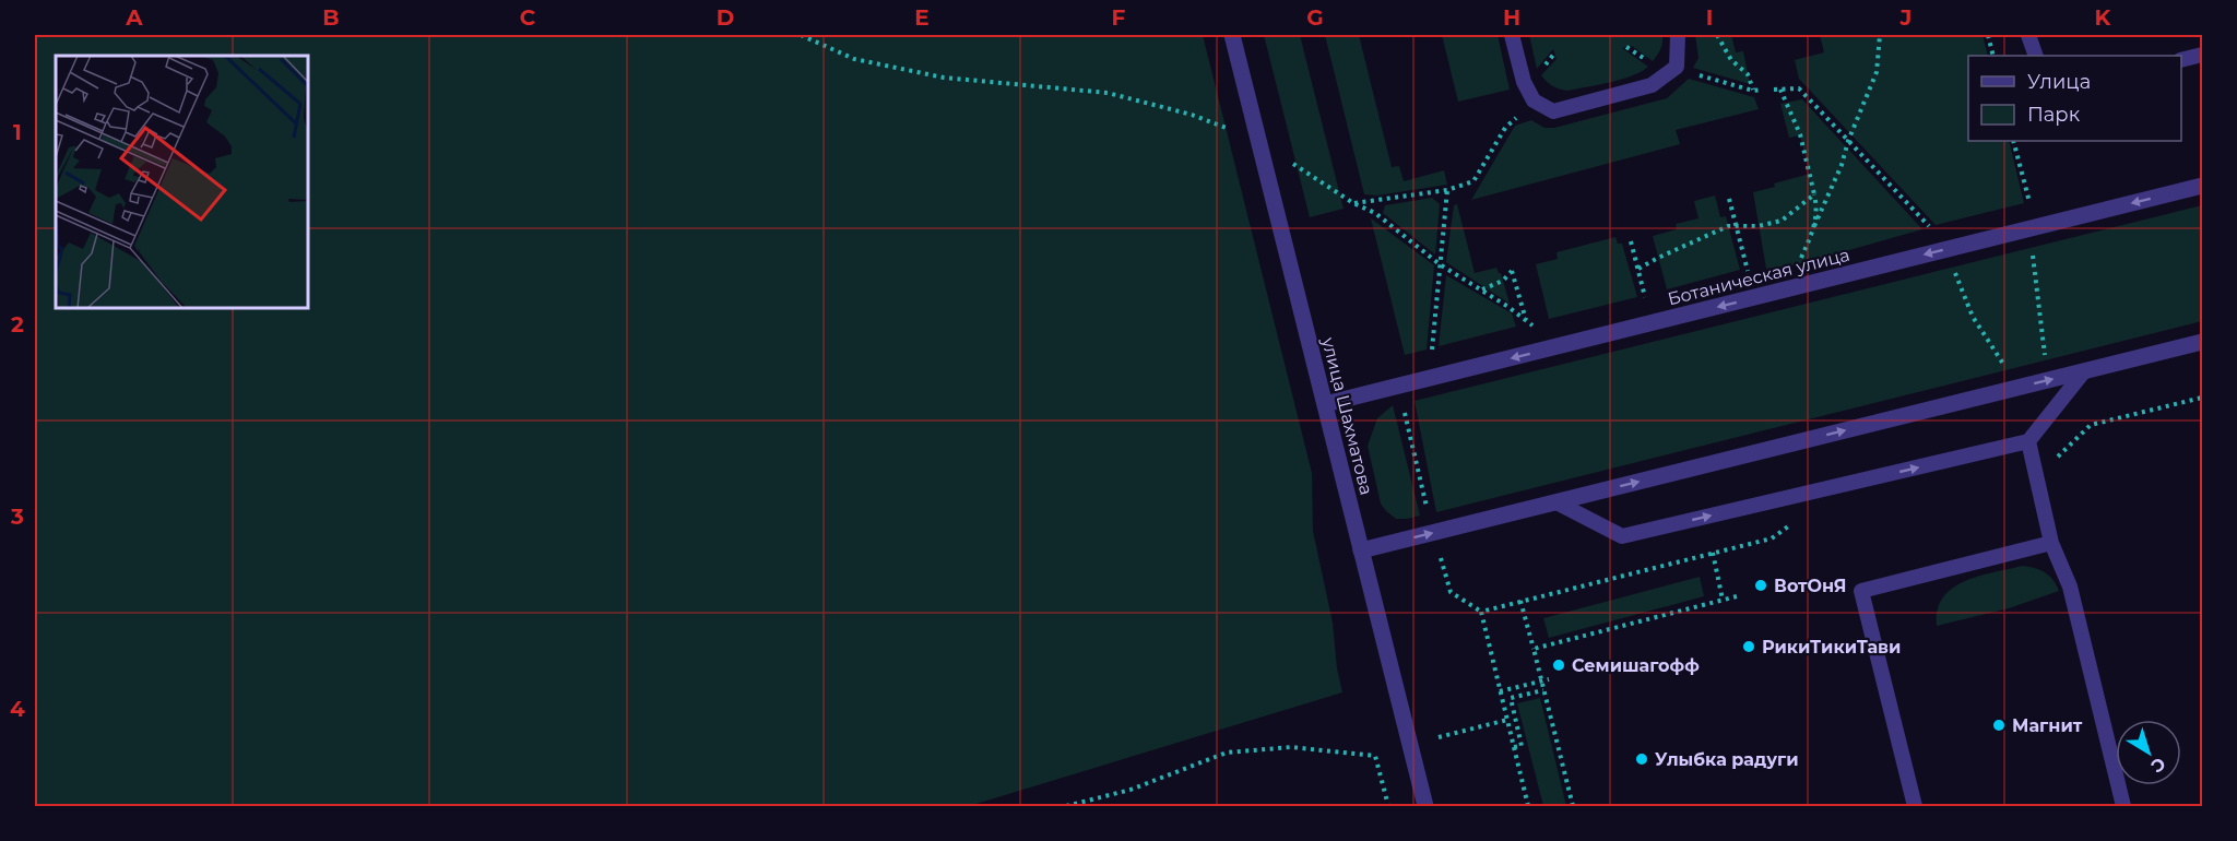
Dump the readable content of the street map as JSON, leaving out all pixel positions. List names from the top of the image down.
{
  "streets": {
    "street": ["Ботаническая улица", "улица Шахматова"]
  },
  "crossings": [
    ["Ботаническая улица", "улица Шахматова"]
  ],
  "one_way": ["Ботаническая улица"],
  "places": [
    "ВотОнЯ",
    "РикиТикиТави",
    "Семишагофф",
    "Магнит",
    "Улыбка радуги"
  ],
  "legend": ["Улица", "Парк"],
  "north": "bottom right",
  "grid": {
    "columns": [
      "A",
      "B",
      "C",
      "D",
      "E",
      "F",
      "G",
      "H",
      "I",
      "J",
      "K"
    ],
    "rows": [
      "1",
      "2",
      "3",
      "4"
    ]
  }
}
